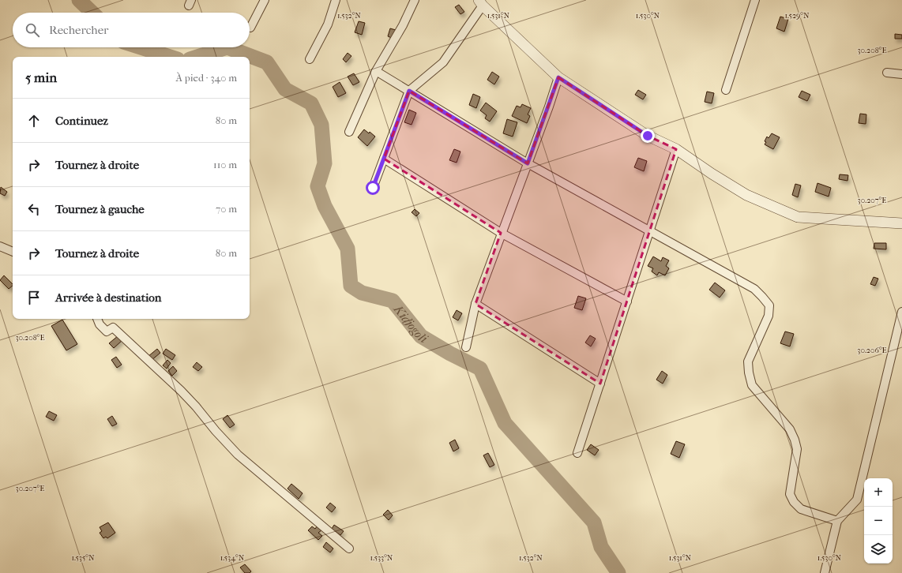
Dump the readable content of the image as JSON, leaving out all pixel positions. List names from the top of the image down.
{
  "water": ["Kidjogoli"],
  "page": {
    "search": "Rechercher",
    "heading": ["5 min", "À pied · 340 m"],
    "list": [
      ["Continuez", "80 m"],
      ["Tournez à droite", "110 m"],
      ["Tournez à gauche", "70 m"],
      ["Tournez à droite", "80 m"],
      "Arrivée à destination"
    ],
    "map_buttons": ["+", "−"]
  },
  "coordinates": [
    "1.532°N",
    "1.531°N",
    "1.530°N",
    "1.529°N",
    "30.208°E",
    "30.207°E",
    "30.206°E",
    "1.535°N",
    "1.534°N",
    "1.533°N"
  ]
}
